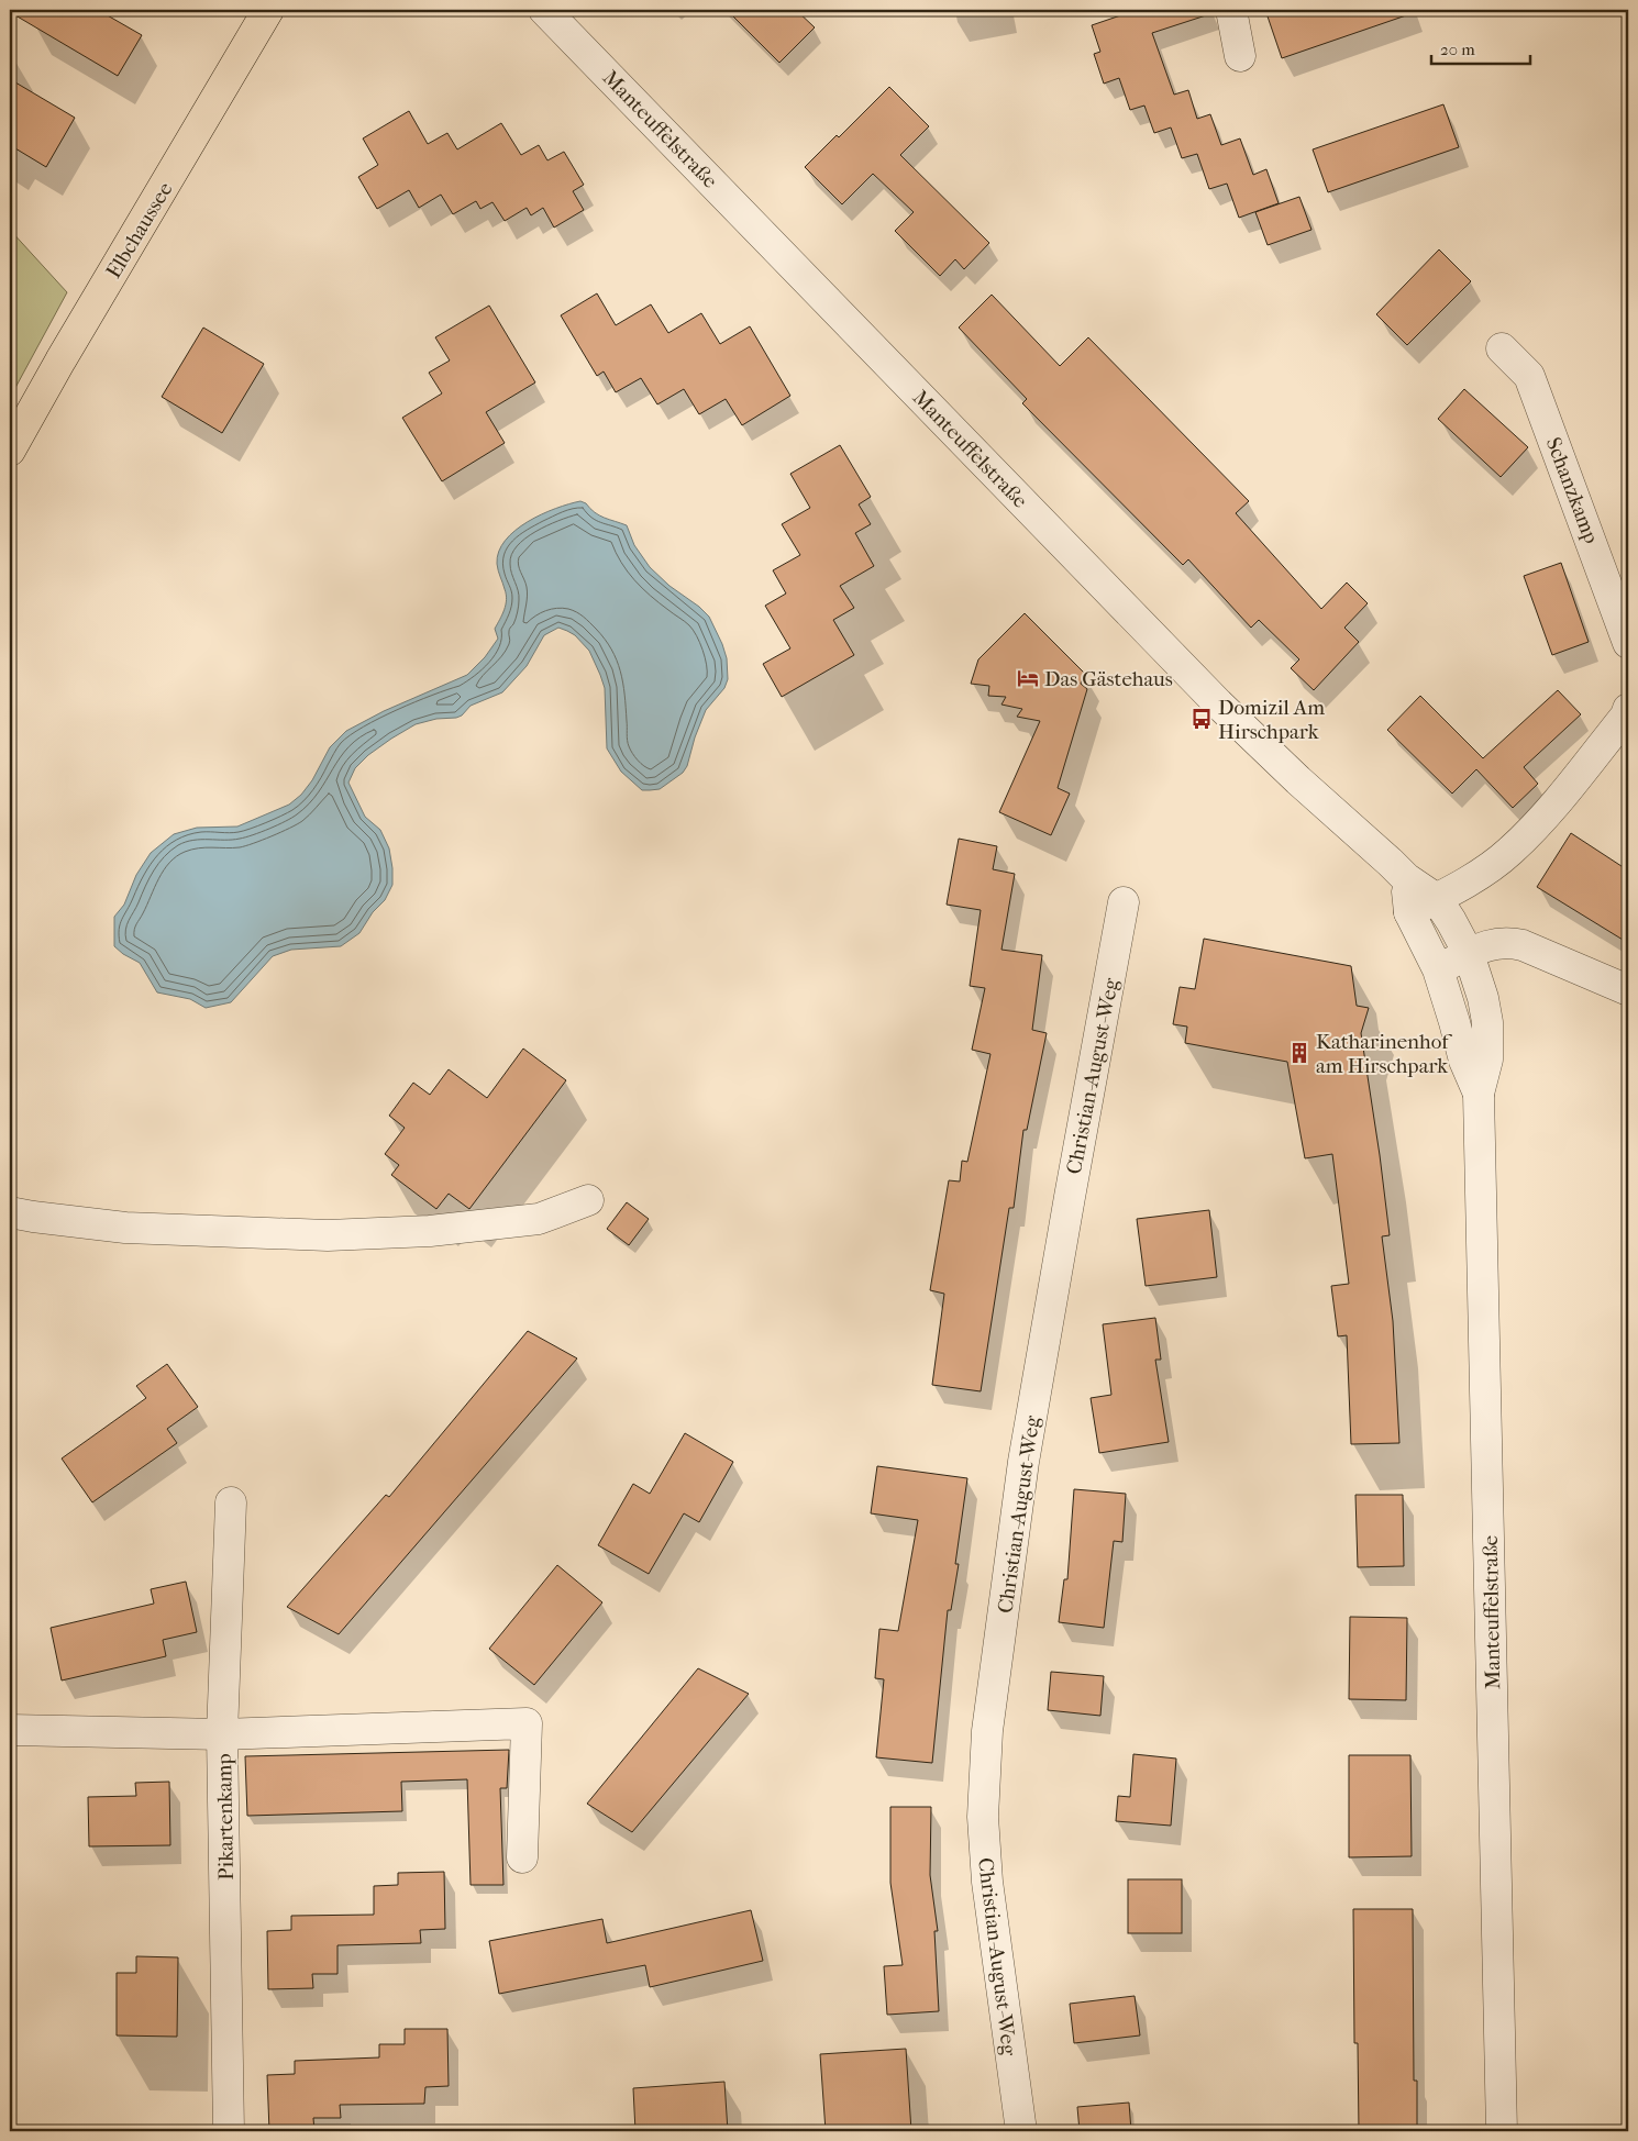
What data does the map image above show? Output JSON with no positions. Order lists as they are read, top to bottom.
{
  "streets": {
    "main road": ["Elbchaussee"],
    "street": [
      "Manteuffelstraße",
      "Schanzkamp",
      "Christian-August-Weg",
      "Pikartenkamp"
    ]
  },
  "places": {
    "hotel": ["Das Gästehaus"],
    "bus stop": ["Domizil Am Hirschpark"],
    "building": ["Katharinenhof am Hirschpark"]
  },
  "scale_bar": "20 m"
}
